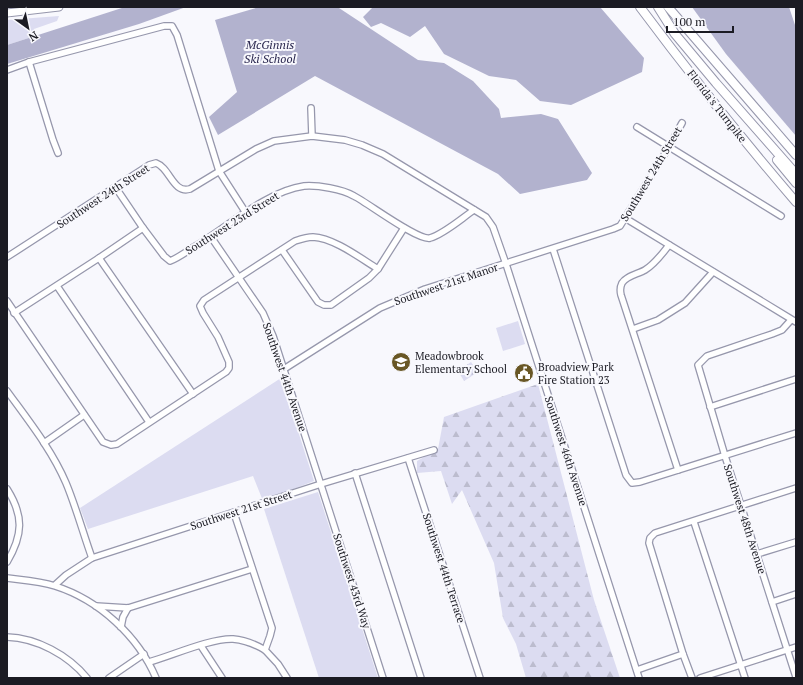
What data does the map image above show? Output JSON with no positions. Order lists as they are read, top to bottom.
{
  "streets": {
    "highway": ["Florida's Turnpike"],
    "street": [
      "Southwest 24th Street",
      "Southwest 23rd Street",
      "Southwest 21st Manor",
      "Southwest 44th Avenue",
      "Southwest 46th Avenue",
      "Southwest 21st Street",
      "Southwest 48th Avenue",
      "Southwest 44th Terrace",
      "Southwest 43rd Way"
    ]
  },
  "crossings": [
    ["Southwest 24th Street", "Southwest 23rd Street"],
    ["Southwest 24th Street", "Southwest 21st Manor"],
    ["Southwest 24th Street", "Southwest 46th Avenue"],
    ["Southwest 23rd Street", "Southwest 44th Avenue"],
    ["Southwest 23rd Street", "Southwest 46th Avenue"],
    ["Southwest 21st Manor", "Southwest 44th Avenue"],
    ["Southwest 21st Manor", "Southwest 46th Avenue"],
    ["Southwest 44th Avenue", "Southwest 21st Street"],
    ["Southwest 44th Avenue", "Southwest 43rd Way"],
    ["Southwest 21st Street", "Southwest 44th Terrace"],
    ["Southwest 21st Street", "Southwest 43rd Way"]
  ],
  "water": ["McGinnis Ski School"],
  "places": {
    "school or university": ["Meadowbrook Elementary School"],
    "public building": ["Broadview Park Fire Station 23"]
  },
  "scale_bar": "100 m",
  "north": "bottom right"
}
